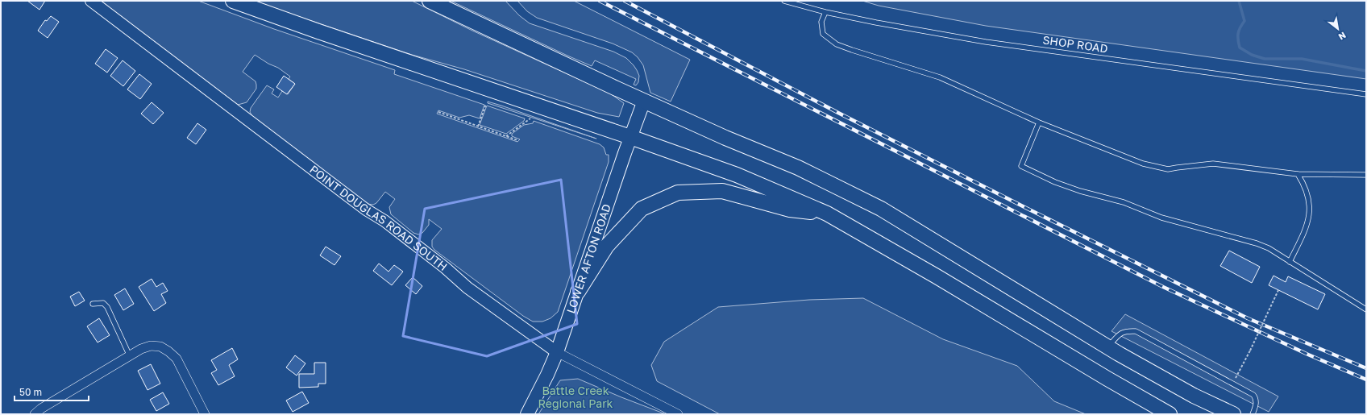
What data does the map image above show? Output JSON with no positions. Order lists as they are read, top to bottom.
{
  "streets": {
    "main road": ["LOWER AFTON ROAD"],
    "street": ["POINT DOUGLAS ROAD SOUTH"],
    "lane": ["SHOP ROAD"]
  },
  "crossings": [
    ["POINT DOUGLAS ROAD SOUTH", "LOWER AFTON ROAD"]
  ],
  "parks": ["Battle Creek Regional Park"],
  "scale_bar": "50 m",
  "north": "bottom right"
}
